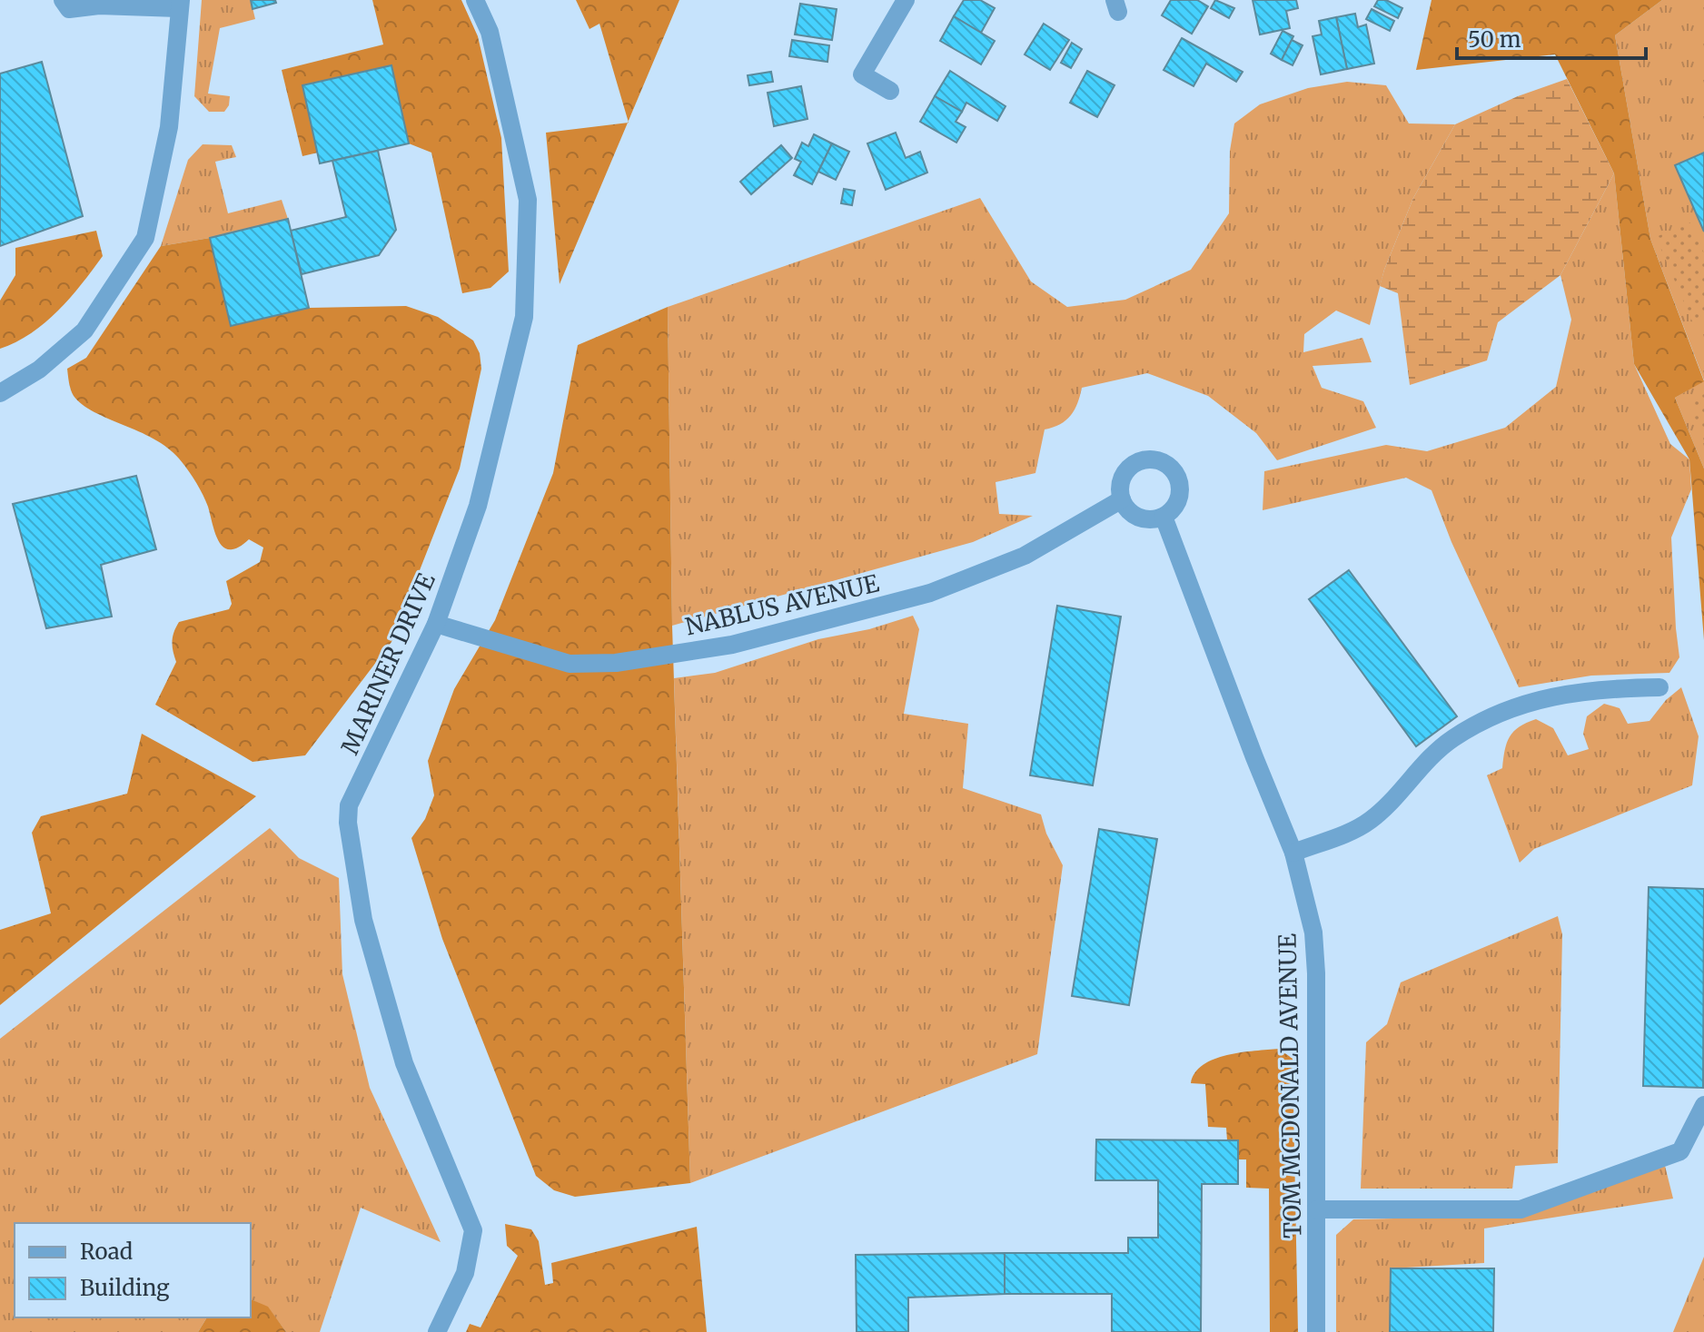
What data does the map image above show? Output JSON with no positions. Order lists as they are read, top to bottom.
{
  "streets": {
    "street": ["NABLUS AVENUE", "MARINER DRIVE", "TOM MCDONALD AVENUE"]
  },
  "crossings": [
    ["NABLUS AVENUE", "MARINER DRIVE"],
    ["NABLUS AVENUE", "TOM MCDONALD AVENUE"]
  ],
  "legend": ["Road", "Building"],
  "scale_bar": "50 m"
}
